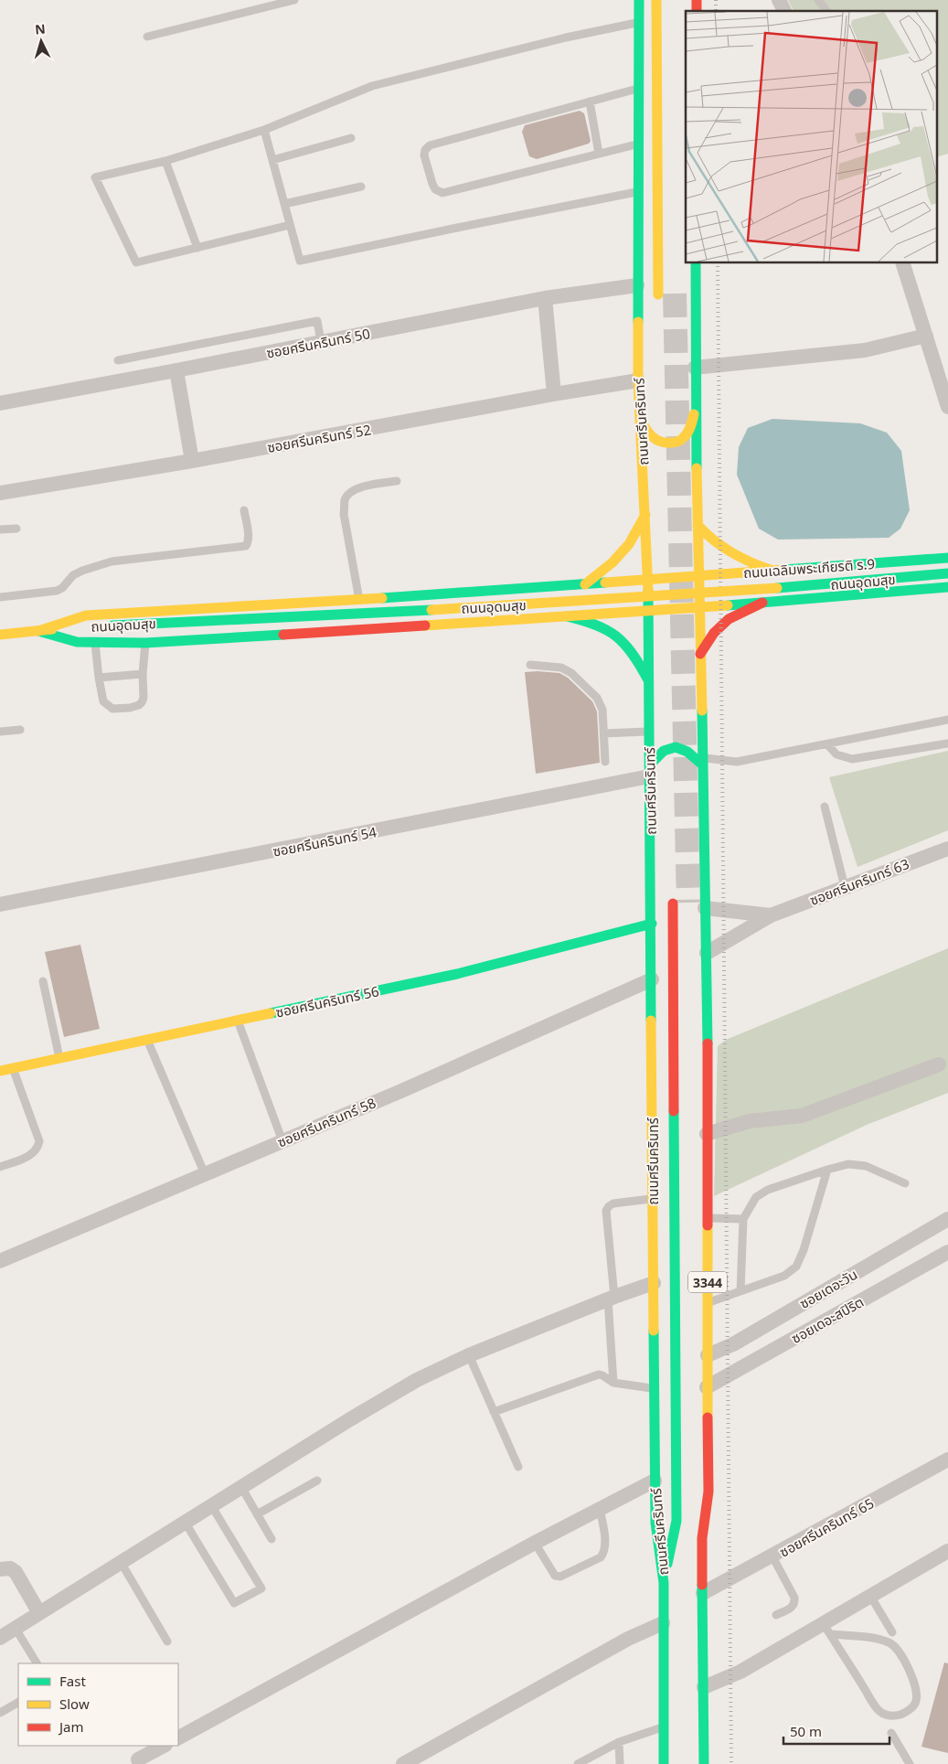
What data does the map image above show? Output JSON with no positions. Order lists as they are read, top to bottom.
{
  "streets": {
    "main road": [
      "ถนนศรีนครินทร์",
      "ถนนเฉลิมพระเกียรติ ร.9",
      "ถนนอุดมสุข",
      "ซอยศรีนครินทร์ 56",
      "3344"
    ],
    "street": [
      "ซอยศรีนครินทร์ 50",
      "ซอยศรีนครินทร์ 52",
      "ซอยศรีนครินทร์ 54",
      "ซอยศรีนครินทร์ 63",
      "ซอยศรีนครินทร์ 58",
      "ซอยเดอะวัน",
      "ซอยเดอะสปิริต",
      "ซอยศรีนครินทร์ 65"
    ]
  },
  "crossings": [
    ["ซอยศรีนครินทร์ 50", "ถนนศรีนครินทร์"],
    ["ถนนศรีนครินทร์", "ซอยศรีนครินทร์ 52"],
    ["ถนนศรีนครินทร์", "ถนนอุดมสุข"],
    ["ถนนศรีนครินทร์", "ซอยศรีนครินทร์ 54"],
    ["ถนนศรีนครินทร์", "ซอยศรีนครินทร์ 56"],
    ["ถนนศรีนครินทร์", "ซอยศรีนครินทร์ 58"],
    ["ถนนเฉลิมพระเกียรติ ร.9", "ถนนอุดมสุข"],
    ["ซอยศรีนครินทร์ 63", "3344"],
    ["3344", "ซอยเดอะวัน"],
    ["3344", "ซอยเดอะสปิริต"],
    ["3344", "ซอยศรีนครินทร์ 65"]
  ],
  "legend": ["Fast", "Slow", "Jam"],
  "scale_bar": "50 m",
  "north": "top"
}
